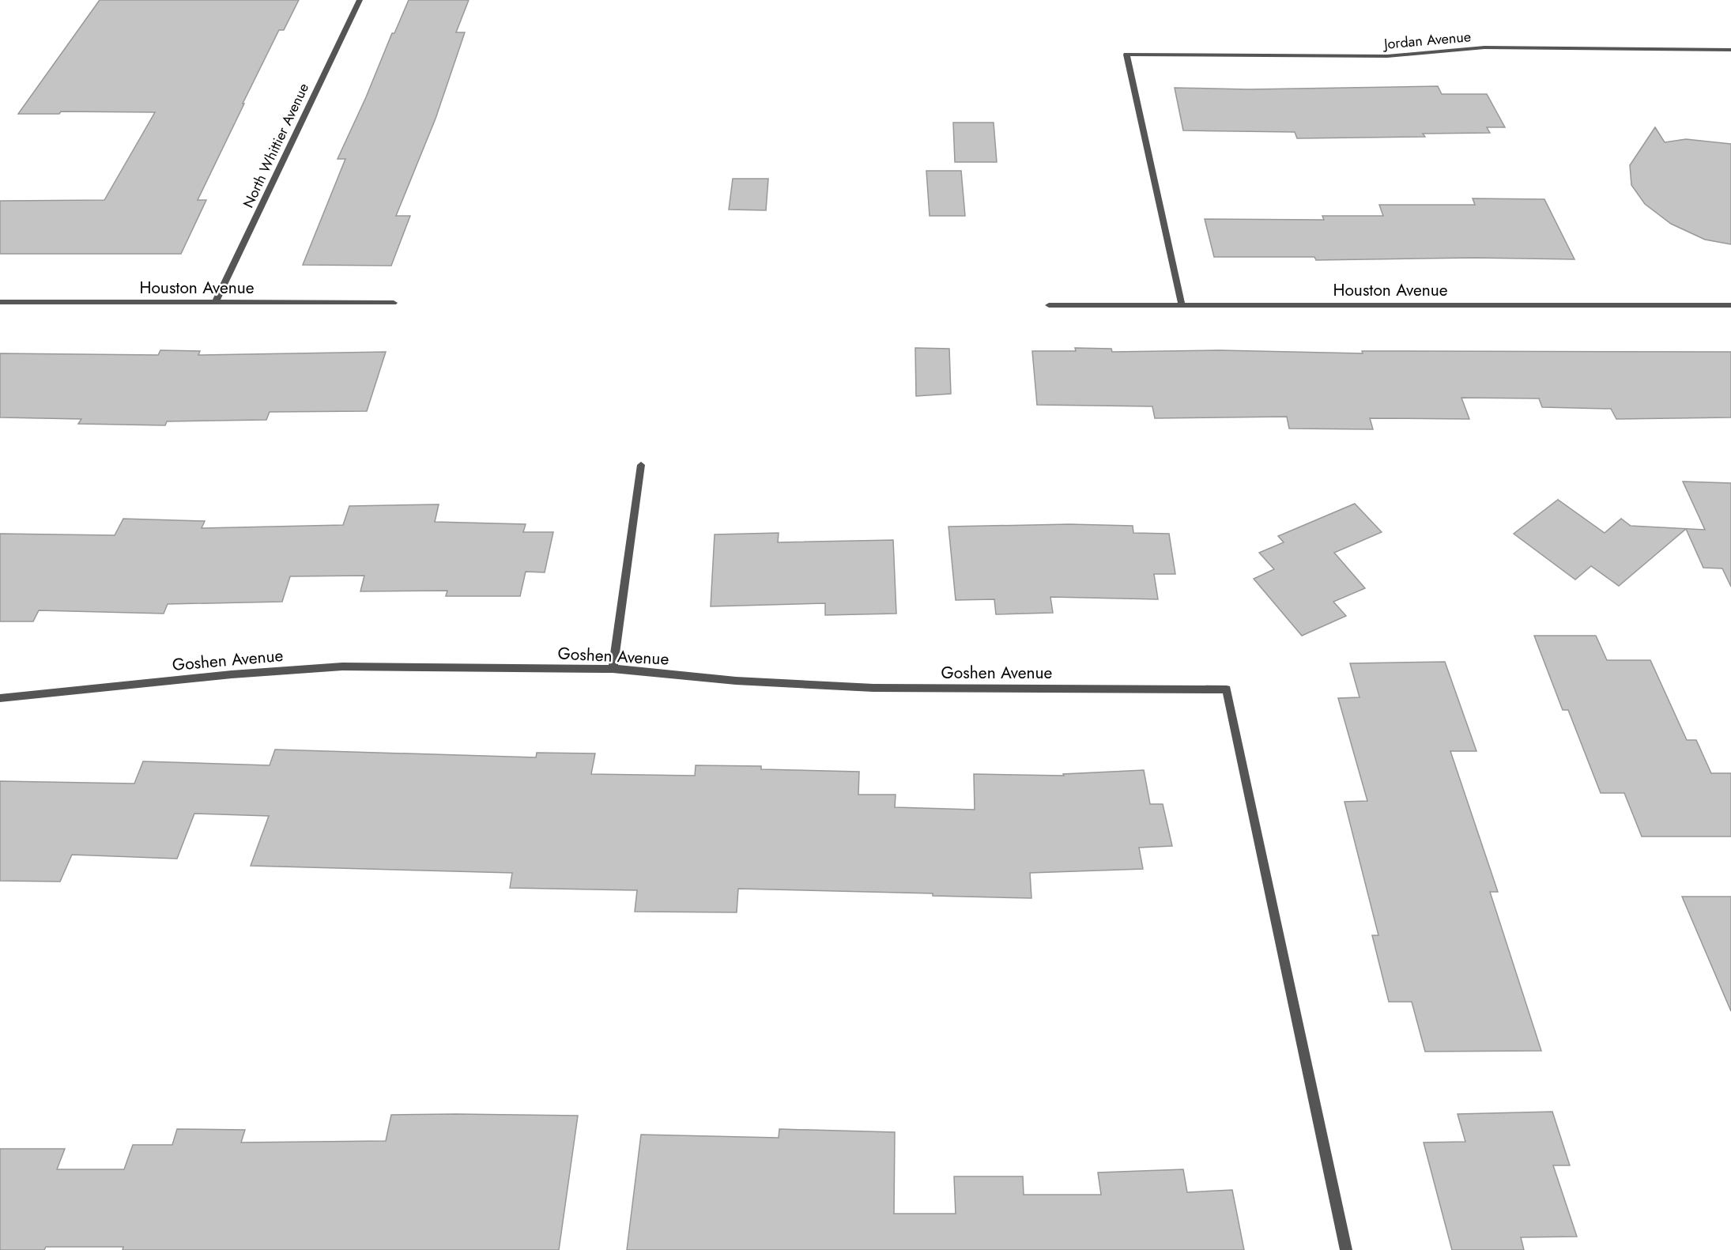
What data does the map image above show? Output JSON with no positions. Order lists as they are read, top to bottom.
{
  "streets": {
    "street": [
      "Jordan Avenue",
      "North Whittier Avenue",
      "Houston Avenue",
      "Goshen Avenue"
    ]
  },
  "crossings": [
    ["Jordan Avenue", "Houston Avenue"],
    ["North Whittier Avenue", "Houston Avenue"]
  ]
}
